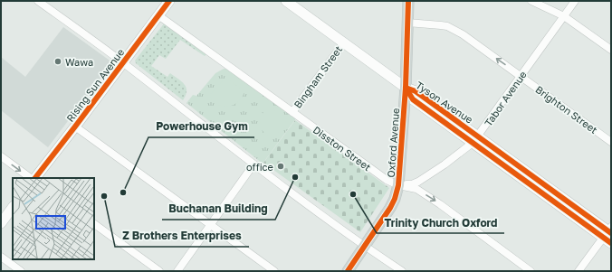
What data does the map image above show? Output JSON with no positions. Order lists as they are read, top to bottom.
{
  "streets": {
    "main road": ["Oxford Avenue"],
    "street": [
      "Bingham Street",
      "Rising Sun Avenue",
      "Tabor Avenue",
      "Tyson Avenue",
      "Brighton Street",
      "Disston Street"
    ]
  },
  "crossings": [
    ["Bingham Street", "Tyson Avenue"],
    ["Bingham Street", "Disston Street"],
    ["Rising Sun Avenue", "Disston Street"],
    ["Tabor Avenue", "Tyson Avenue"],
    ["Tabor Avenue", "Brighton Street"],
    ["Tabor Avenue", "Oxford Avenue"],
    ["Tabor Avenue", "Disston Street"],
    ["Tyson Avenue", "Oxford Avenue"],
    ["Brighton Street", "Oxford Avenue"],
    ["Oxford Avenue", "Disston Street"]
  ],
  "one_way": ["Brighton Street"],
  "places": [
    "Wawa",
    "office",
    "Buchanan Building",
    "Powerhouse Gym",
    "Trinity Church Oxford",
    "Z Brothers Enterprises"
  ]
}
